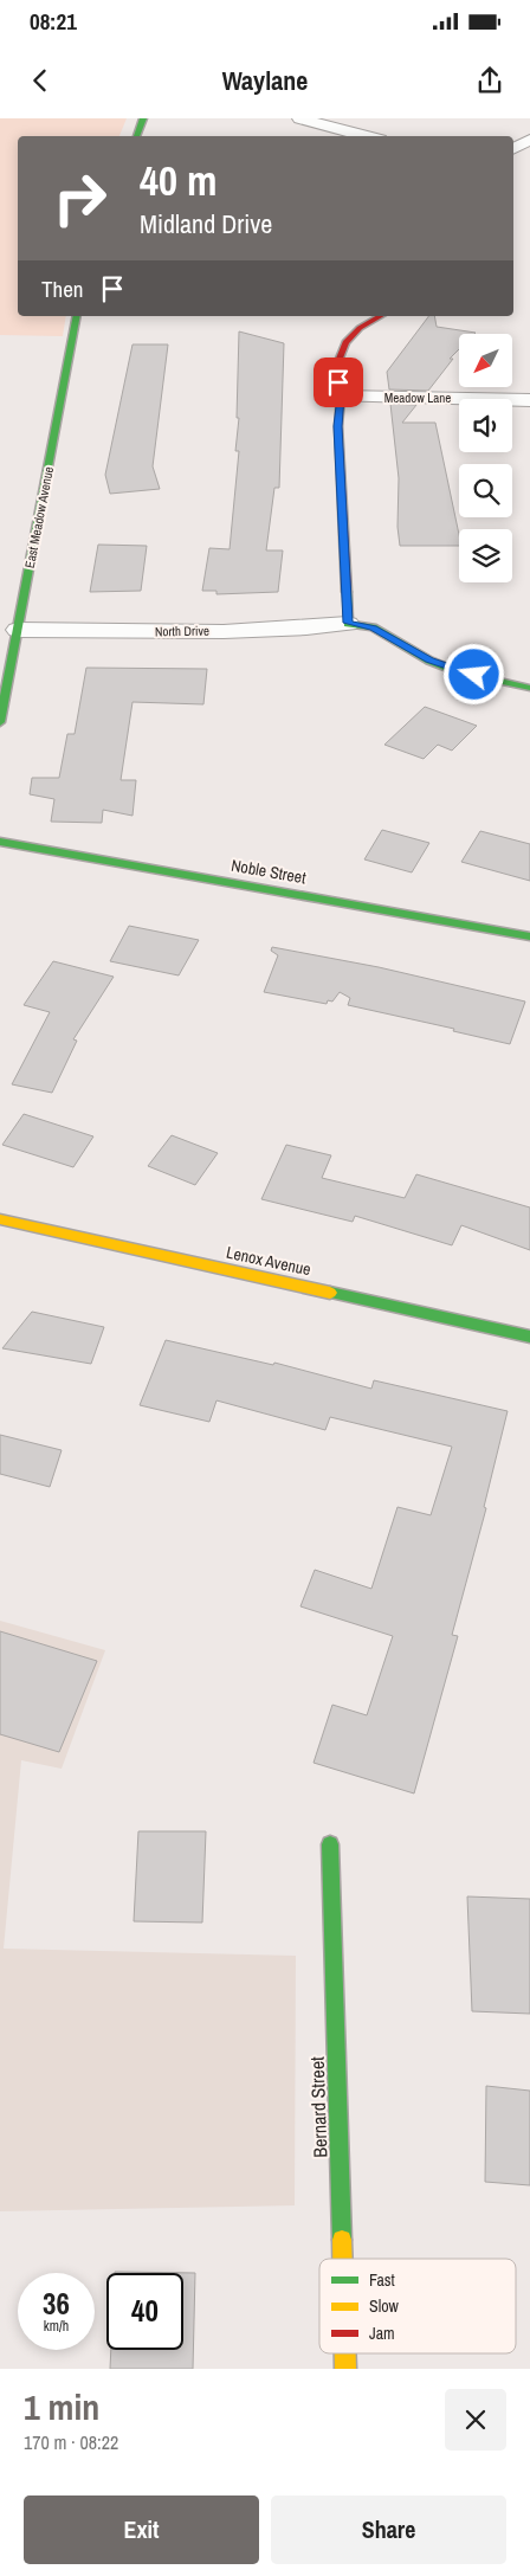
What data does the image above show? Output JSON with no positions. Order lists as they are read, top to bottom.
{
  "streets": {
    "street": [
      "Meadow Lane",
      "East Meadow Avenue",
      "North Drive",
      "Noble Street",
      "Lenox Avenue",
      "Bernard Street"
    ]
  },
  "crossings": [
    ["East Meadow Avenue", "North Drive"]
  ],
  "legend": ["Fast", "Slow", "Jam"],
  "north": "bottom left",
  "page": {
    "status": "08:21",
    "header": "Waylane",
    "turn": ["40 m", "Midland Drive"],
    "then": "Then",
    "speed": "36 km/h",
    "limit": "40",
    "heading": ["1 min", "170 m · 08:22"],
    "buttons": ["Exit", "Share"]
  }
}
